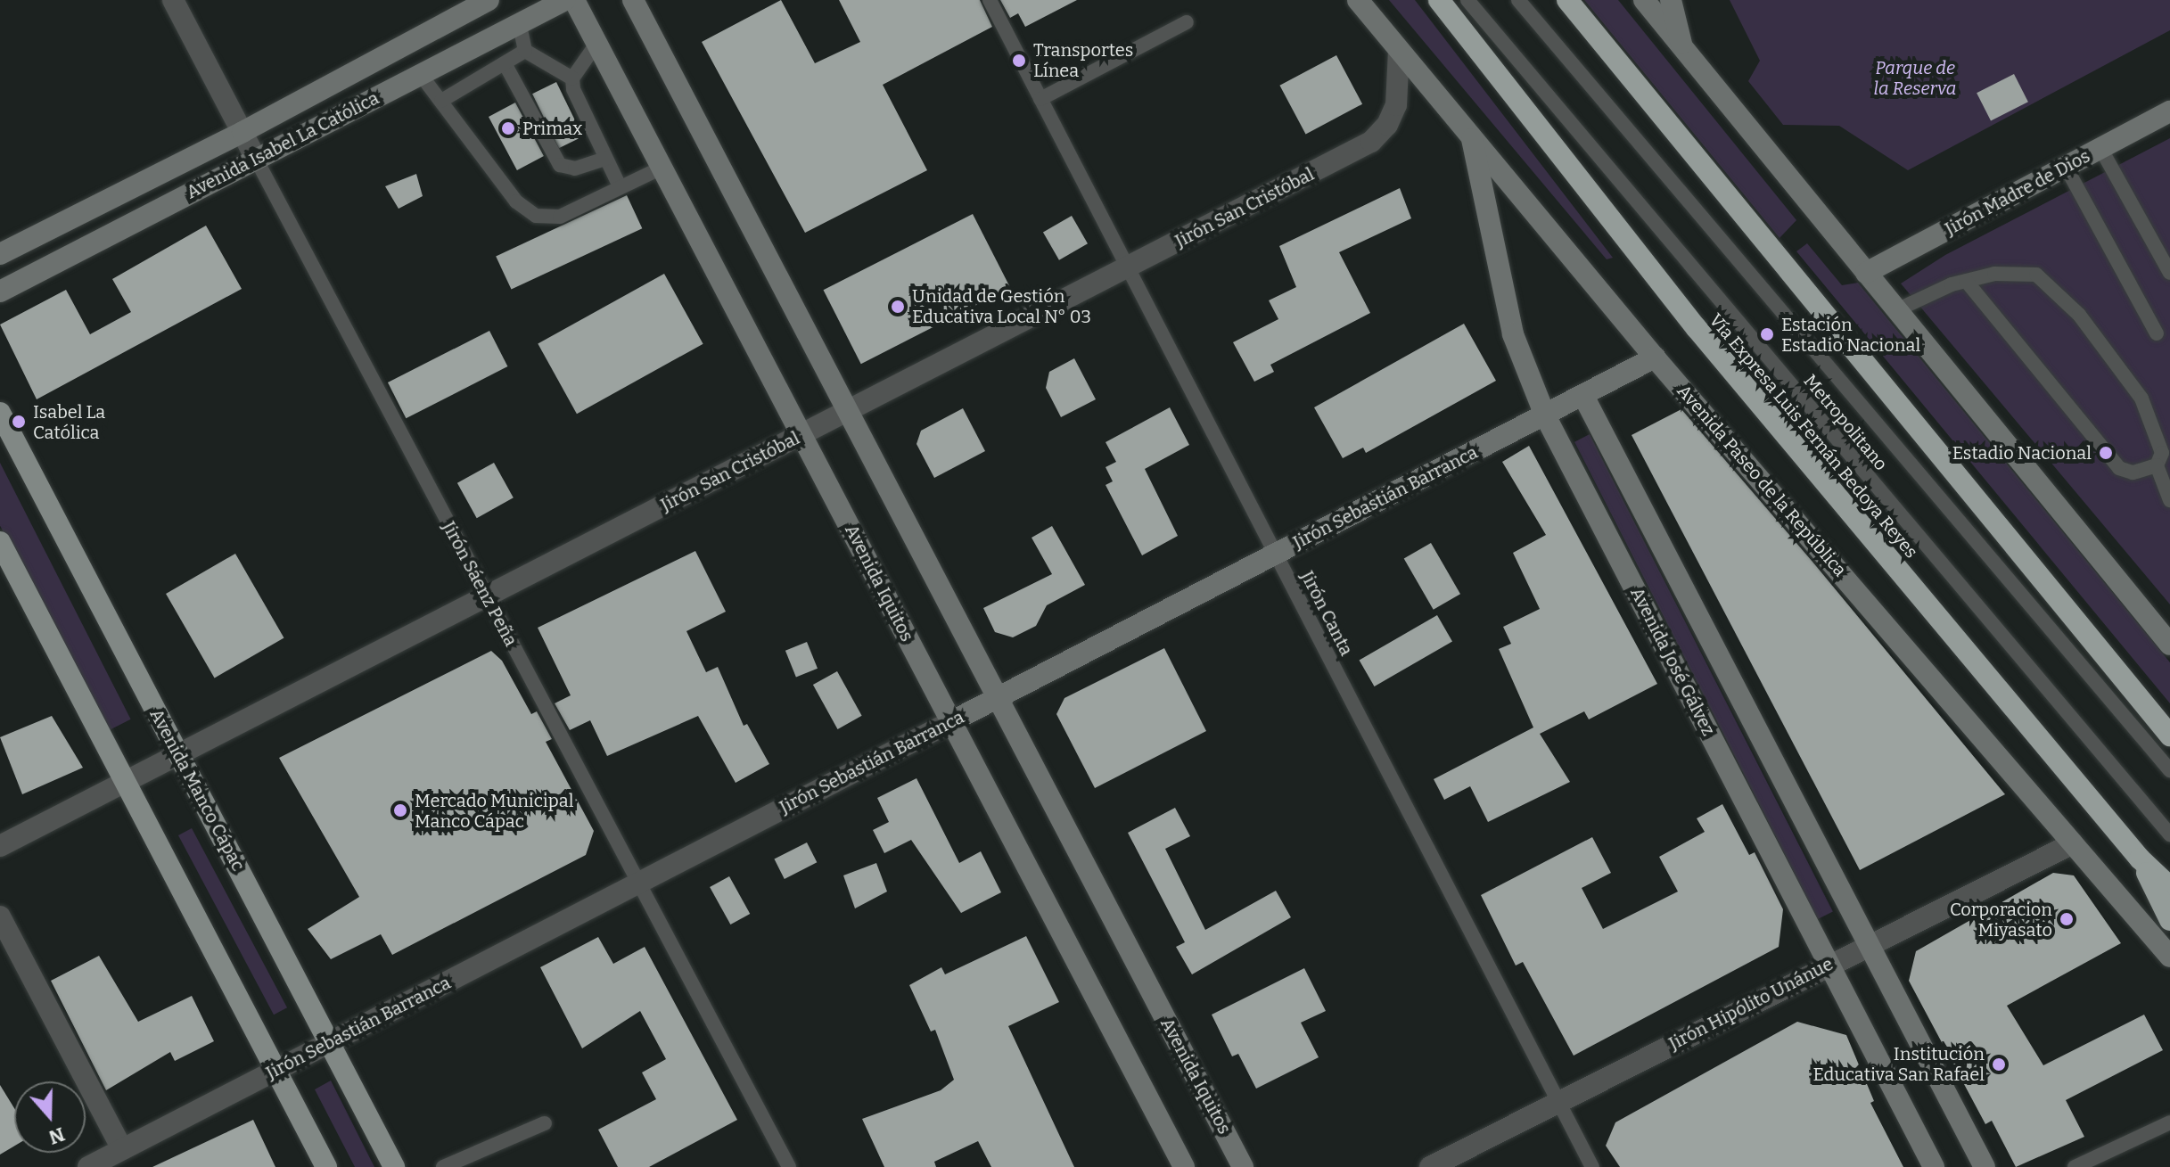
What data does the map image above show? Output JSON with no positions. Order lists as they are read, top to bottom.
{
  "streets": {
    "highway": ["Vía Expresa Luis Fernán Bedoya Reyes"],
    "main road": [
      "Avenida Isabel La Católica",
      "Jirón Madre de Dios",
      "Avenida Paseo de la República",
      "Jirón Sebastián Barranca",
      "Avenida Iquitos",
      "Avenida José Gálvez",
      "Avenida Manco Cápac"
    ],
    "street": ["Jirón San Cristóbal", "Jirón Sáenz Peña", "Jirón Hipólito Unánue"],
    "lane": ["Metropolitano", "Jirón Canta"]
  },
  "crossings": [
    ["Avenida Isabel La Católica", "Jirón Sáenz Peña"],
    ["Jirón San Cristóbal", "Avenida Paseo de la República"],
    ["Jirón San Cristóbal", "Avenida Iquitos"],
    ["Jirón San Cristóbal", "Jirón Sáenz Peña"],
    ["Jirón San Cristóbal", "Jirón Canta"],
    ["Jirón San Cristóbal", "Avenida Manco Cápac"],
    ["Avenida Paseo de la República", "Jirón Sebastián Barranca"],
    ["Avenida Paseo de la República", "Avenida José Gálvez"],
    ["Avenida Paseo de la República", "Jirón Hipólito Unánue"],
    ["Jirón Sebastián Barranca", "Avenida Iquitos"],
    ["Jirón Sebastián Barranca", "Jirón Sáenz Peña"],
    ["Jirón Sebastián Barranca", "Jirón Canta"],
    ["Jirón Sebastián Barranca", "Avenida José Gálvez"],
    ["Jirón Sebastián Barranca", "Avenida Manco Cápac"],
    ["Jirón Canta", "Jirón Hipólito Unánue"],
    ["Avenida José Gálvez", "Jirón Hipólito Unánue"]
  ],
  "parks": ["Parque de la Reserva"],
  "places": [
    "Transportes Línea",
    "Primax",
    "Unidad de Gestión Educativa Local N° 03",
    "Estación Estadio Nacional",
    "Isabel La Católica",
    "Estadio Nacional",
    "Mercado Municipal Manco Cápac",
    "Corporacion Miyasato",
    "Institución Educativa San Rafael"
  ],
  "north": "bottom"
}
